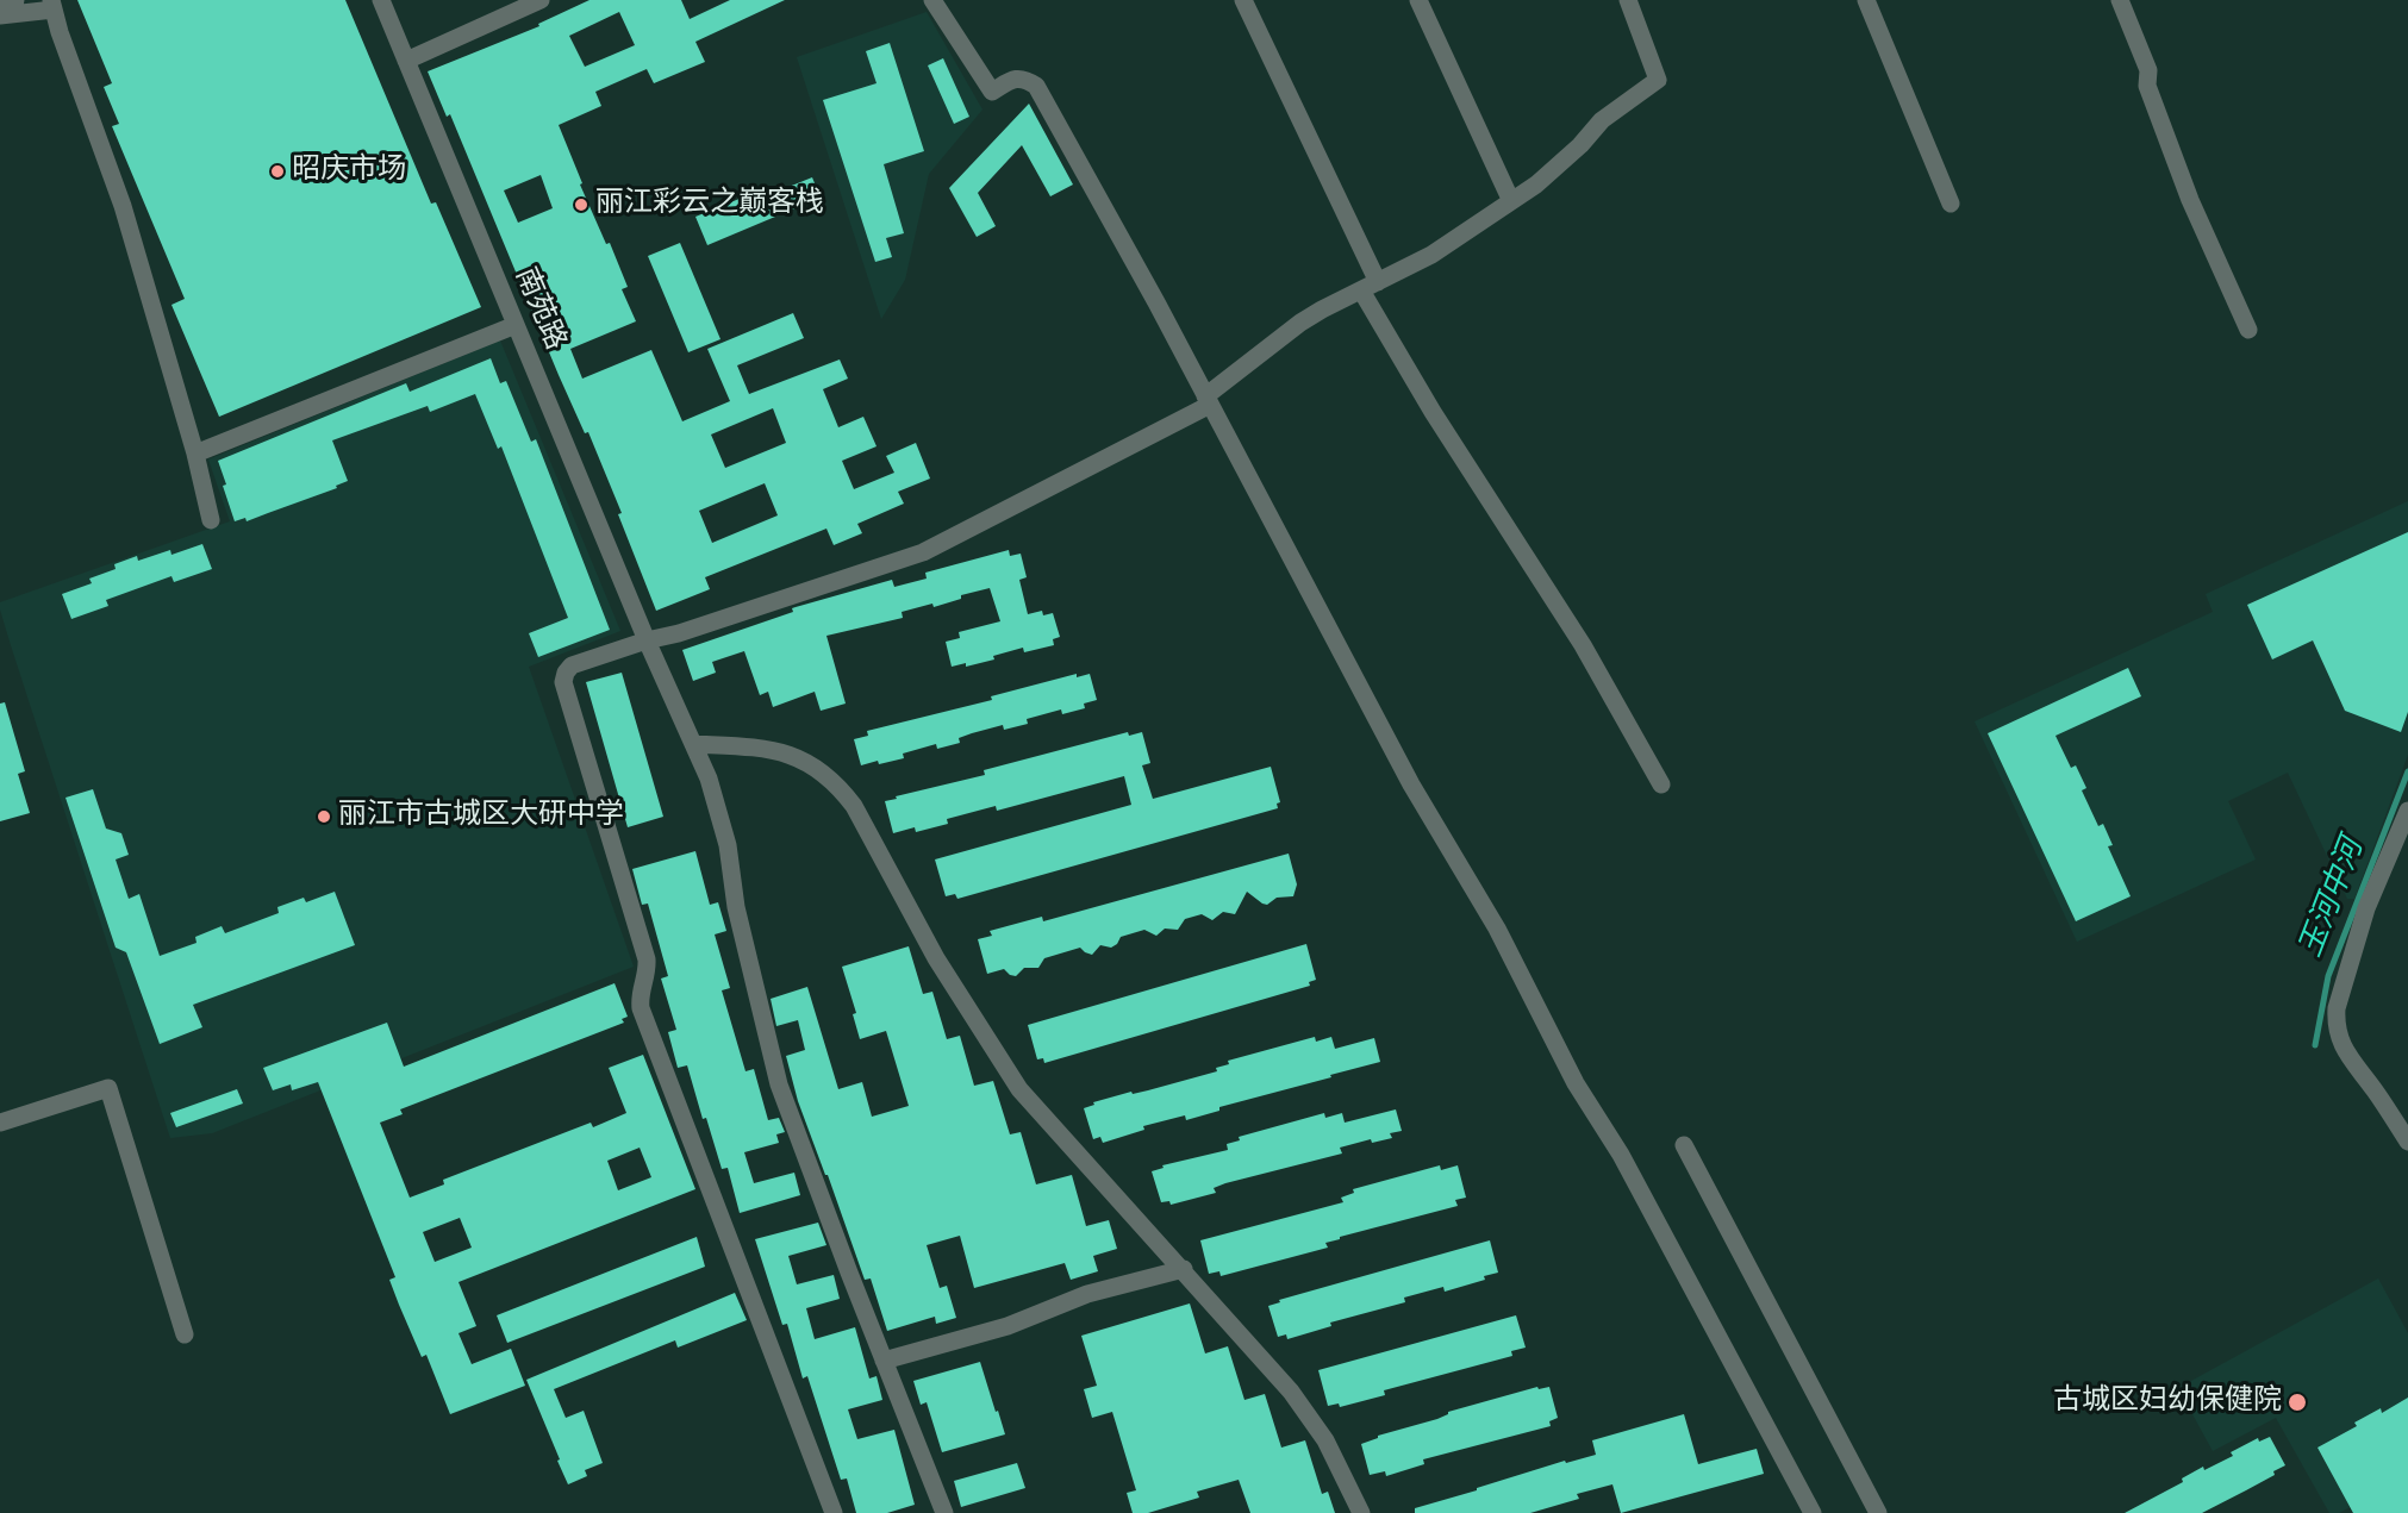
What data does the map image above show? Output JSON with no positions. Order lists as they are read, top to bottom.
{
  "streets": {
    "street": ["南苑路"]
  },
  "water": ["玉河中河"],
  "places": [
    "昭庆市场",
    "丽江彩云之巅客栈",
    "丽江市古城区大研中学",
    "古城区妇幼保健院"
  ]
}
